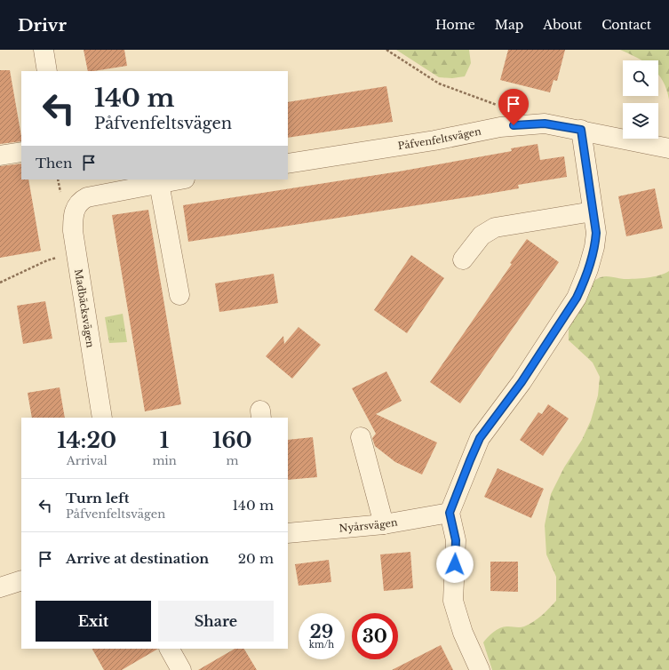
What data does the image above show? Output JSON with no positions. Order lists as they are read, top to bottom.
{
  "streets": {
    "street": ["Påfvenfeltsvägen", "Madbäcksvägen", "Nyårsvägen"]
  },
  "page": {
    "header": "Drivr",
    "nav": [
      "Home",
      "Map",
      "About",
      "Contact"
    ],
    "turn": ["140 m", "Påfvenfeltsvägen"],
    "then": "Then",
    "eta": [
      "14:20",
      "Arrival",
      "1",
      "min",
      "160",
      "m"
    ],
    "list": [
      {
        "name": "Turn left",
        "note": "Påfvenfeltsvägen",
        "value": "140 m"
      },
      {
        "name": "Arrive at destination",
        "value": "20 m"
      }
    ],
    "buttons": ["Exit", "Share"],
    "speed": "29 km/h",
    "limit": "30"
  }
}
